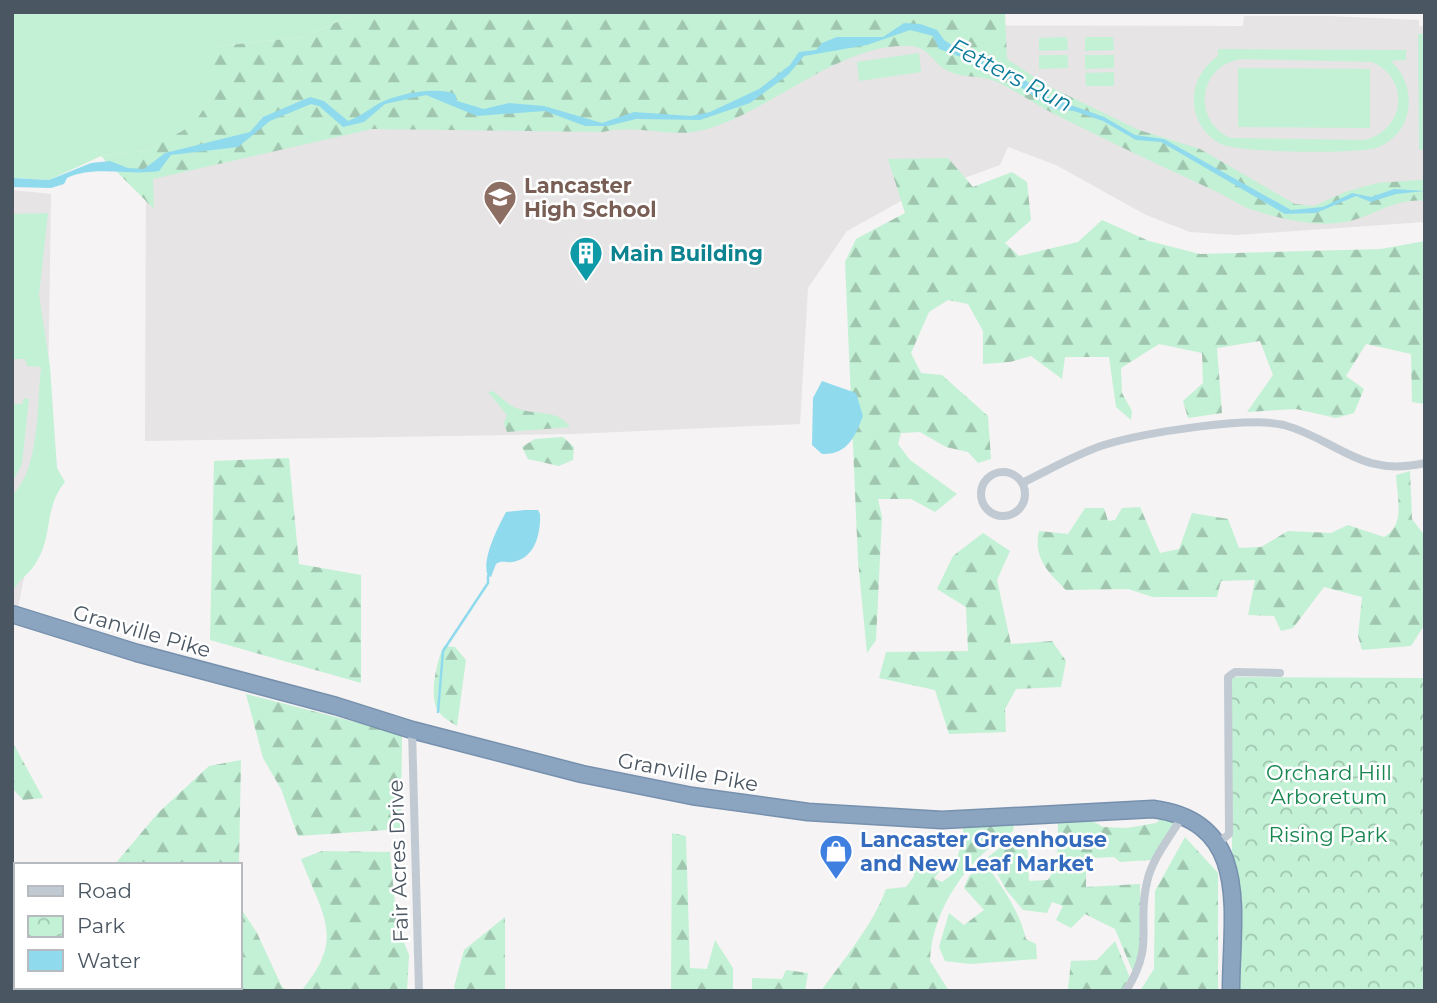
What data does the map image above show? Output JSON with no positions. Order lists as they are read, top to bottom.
{
  "streets": {
    "highway": ["Granville Pike"],
    "street": ["Fair Acres Drive"]
  },
  "crossings": [
    ["Granville Pike", "Fair Acres Drive"]
  ],
  "water": ["Fetters Run"],
  "parks": ["Orchard Hill Arboretum", "Rising Park"],
  "places": {
    "school or university": ["Lancaster High School"],
    "building": ["Main Building"],
    "shop": ["Lancaster Greenhouse and New Leaf Market"]
  },
  "legend": ["Road", "Park", "Water"]
}
